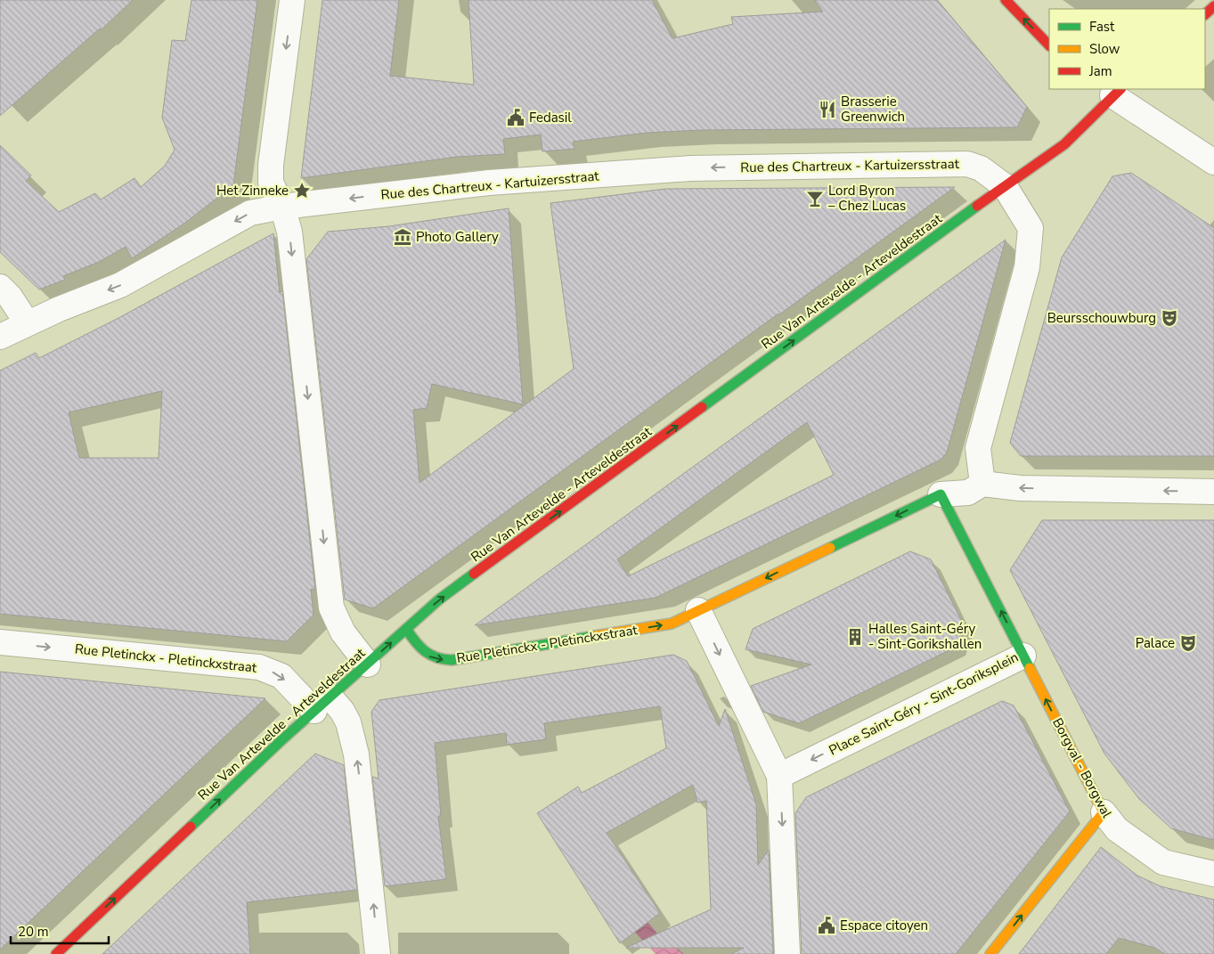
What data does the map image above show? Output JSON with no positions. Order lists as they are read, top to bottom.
{
  "streets": {
    "street": [
      "Rue des Chartreux - Kartuizersstraat",
      "Rue Van Artevelde - Arteveldestraat",
      "Rue Pletinckx - Pletinckxstraat",
      "Place Saint-Géry - Sint-Goriksplein",
      "Borgval - Borgwal"
    ]
  },
  "crossings": [
    ["Rue des Chartreux - Kartuizersstraat", "Rue Van Artevelde - Arteveldestraat"],
    ["Rue Van Artevelde - Arteveldestraat", "Rue Pletinckx - Pletinckxstraat"],
    ["Place Saint-Géry - Sint-Goriksplein", "Borgval - Borgwal"]
  ],
  "one_way": ["Rue des Chartreux - Kartuizersstraat", "Rue Van Artevelde - Arteveldestraat", "Borgval - Borgwal"],
  "places": {
    "restaurant": ["Brasserie Greenwich"],
    "public building": ["Fedasil", "Espace citoyen"],
    "place": ["Het Zinneke"],
    "bar": ["Lord Byron – Chez Lucas"],
    "museum": ["Photo Gallery"],
    "theatre": ["Beursschouwburg", "Palace"],
    "building": ["Halles Saint-Géry - Sint-Gorikshallen"]
  },
  "legend": ["Fast", "Slow", "Jam"],
  "scale_bar": "20 m"
}
